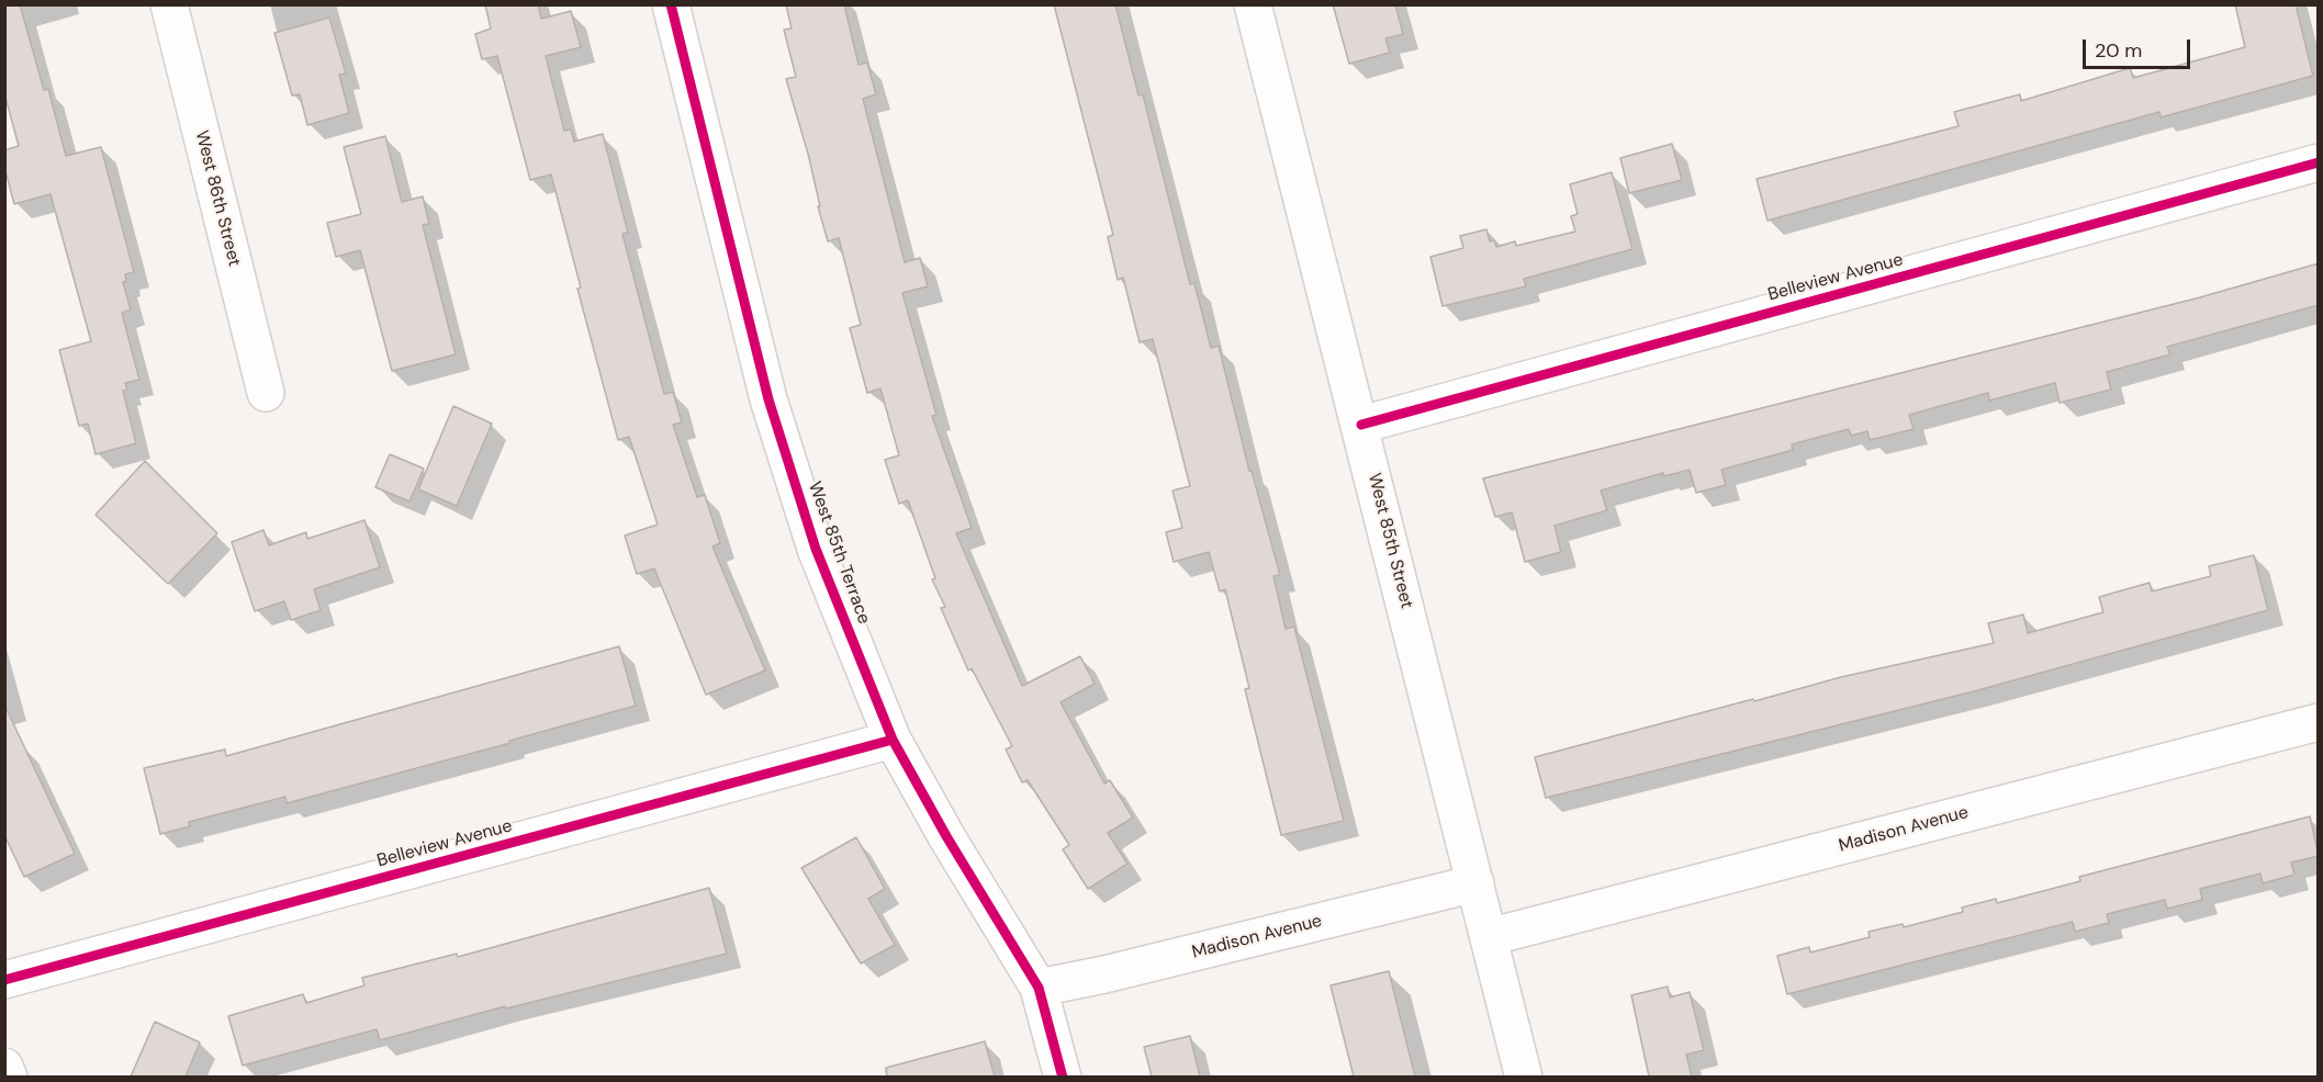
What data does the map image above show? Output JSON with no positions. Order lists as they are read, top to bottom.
{
  "streets": {
    "street": [
      "West 86th Street",
      "Belleview Avenue",
      "West 85th Street",
      "West 85th Terrace",
      "Madison Avenue"
    ]
  },
  "crossings": [
    ["Belleview Avenue", "West 85th Street"],
    ["Belleview Avenue", "West 85th Terrace"],
    ["West 85th Street", "Madison Avenue"],
    ["West 85th Terrace", "Madison Avenue"]
  ],
  "scale_bar": "20 m"
}
